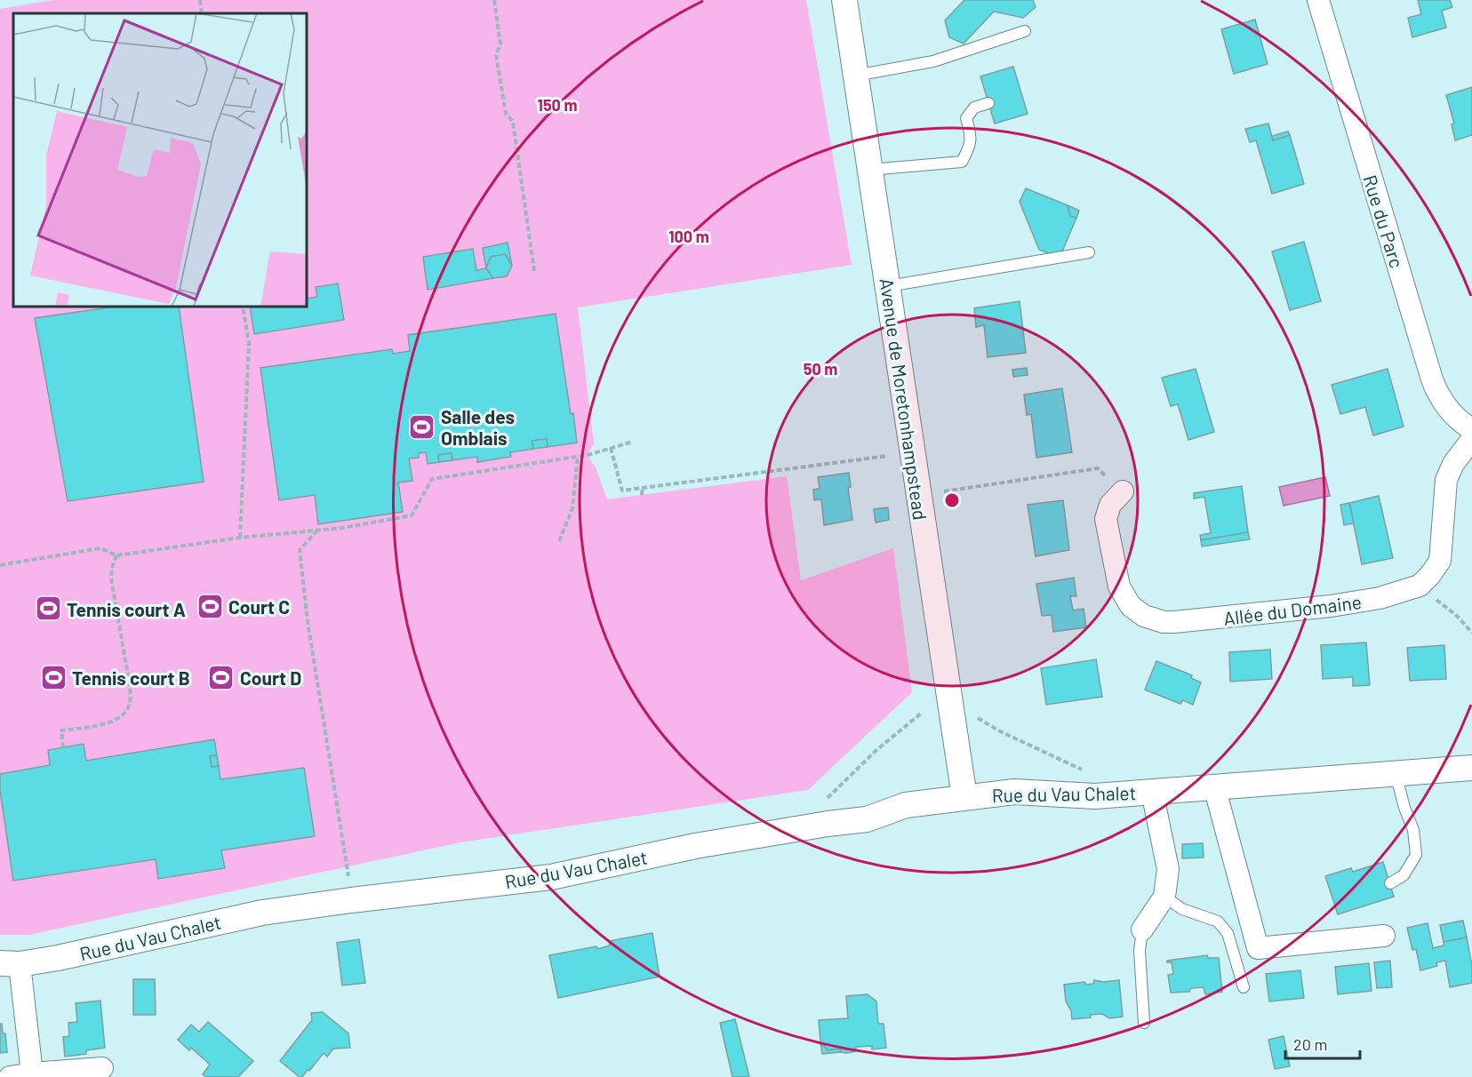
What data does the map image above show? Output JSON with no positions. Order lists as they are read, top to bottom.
{
  "streets": {
    "street": [
      "Rue du Parc",
      "Avenue de Moretonhampstead",
      "Allée du Domaine",
      "Rue du Vau Chalet"
    ]
  },
  "crossings": [
    ["Avenue de Moretonhampstead", "Rue du Vau Chalet"]
  ],
  "places": {
    "sports": [
      "Salle des Omblais",
      "Court C",
      "Tennis court A",
      "Tennis court B",
      "Court D"
    ]
  },
  "scale_bar": "20 m",
  "rings": ["150 m", "100 m", "50 m"]
}
